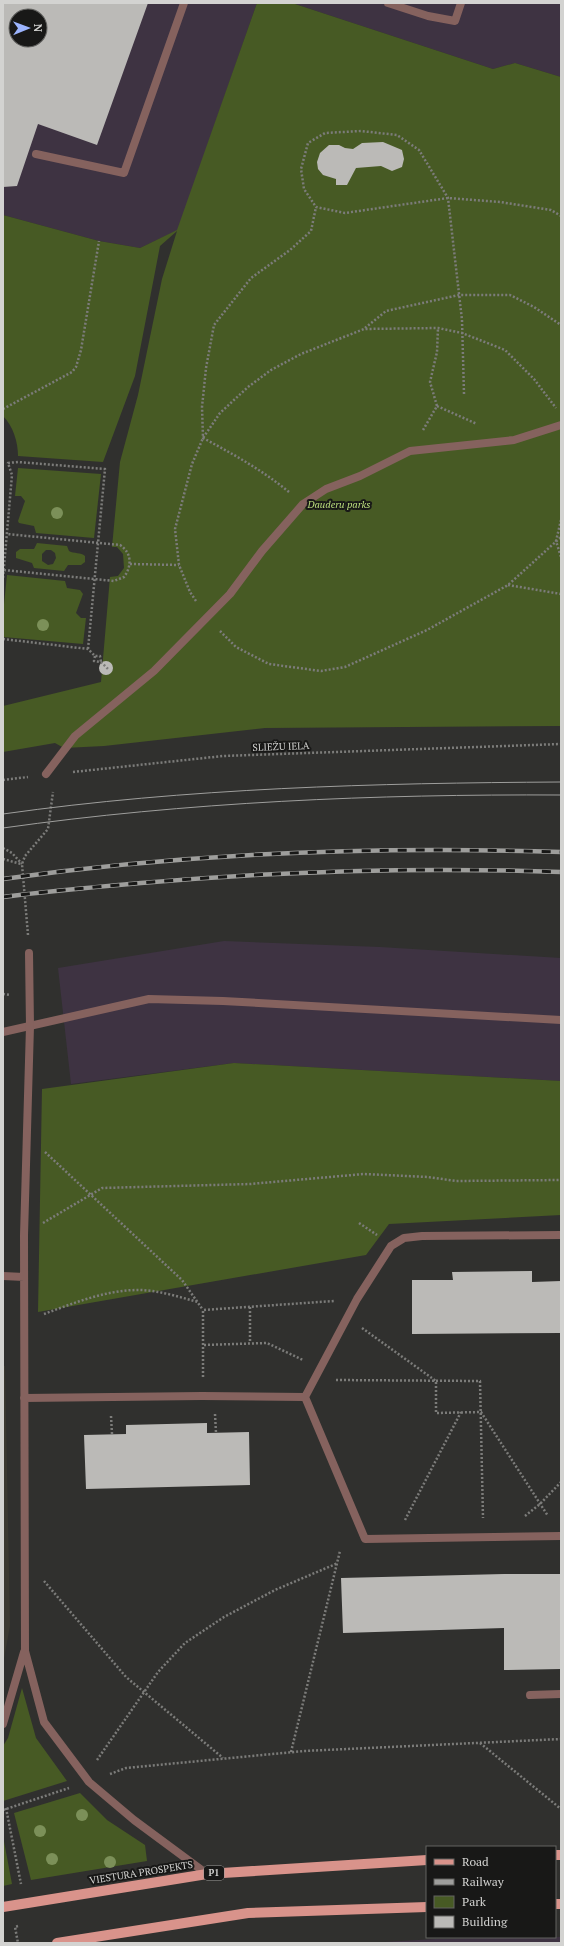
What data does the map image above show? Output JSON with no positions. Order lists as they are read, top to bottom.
{
  "streets": {
    "main road": ["VIESTURA PROSPEKTS", "P1"],
    "path": ["SLIEŽU IELA"]
  },
  "parks": ["Dauderu parks"],
  "legend": [
    "Road",
    "Railway",
    "Park",
    "Building"
  ],
  "north": "right"
}
